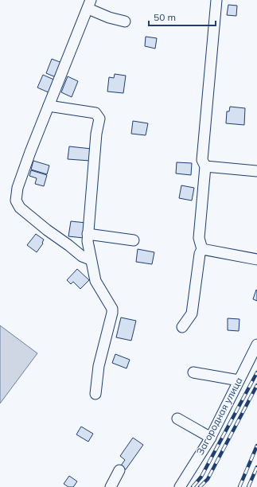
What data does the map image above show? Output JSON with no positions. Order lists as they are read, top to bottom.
{
  "streets": {
    "street": ["Загородная улица"]
  },
  "scale_bar": "50 m"
}
